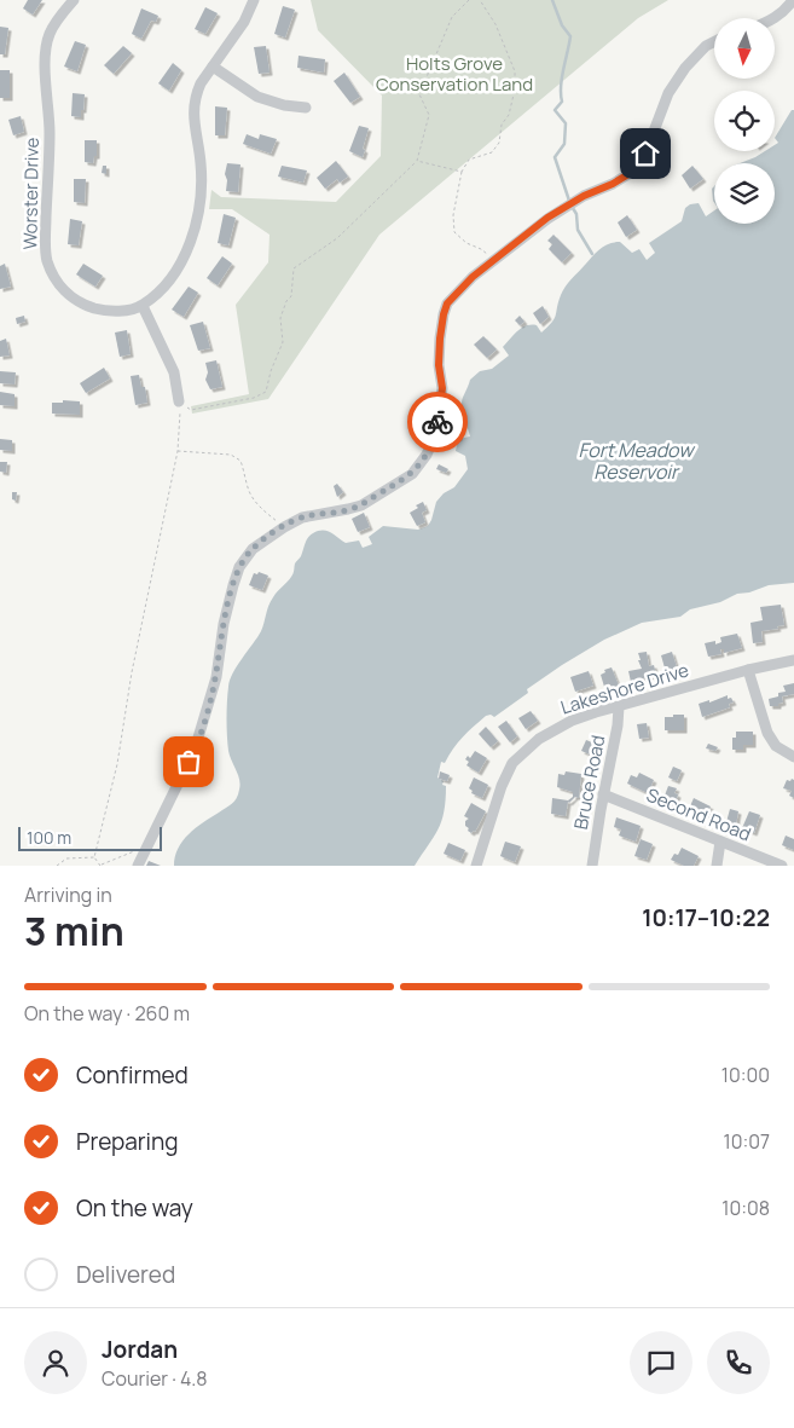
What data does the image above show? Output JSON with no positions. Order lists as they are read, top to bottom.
{
  "streets": {
    "street": [
      "Worster Drive",
      "Lakeshore Drive",
      "Bruce Road",
      "Second Road"
    ]
  },
  "crossings": [
    ["Lakeshore Drive", "Bruce Road"],
    ["Bruce Road", "Second Road"]
  ],
  "water": ["Fort Meadow Reservoir"],
  "parks": ["Holts Grove Conservation Land"],
  "scale_bar": "100 m",
  "north": "bottom",
  "page": {
    "scale": "100 m",
    "heading": ["3 min", "Arriving in", "10:17–10:22"],
    "panel": ["Jordan", "Courier · 4.8"],
    "bar": "On the way · 260 m",
    "list": [
      ["Confirmed", "10:00"],
      ["Preparing", "10:07"],
      ["On the way", "10:08"],
      "Delivered"
    ]
  }
}
